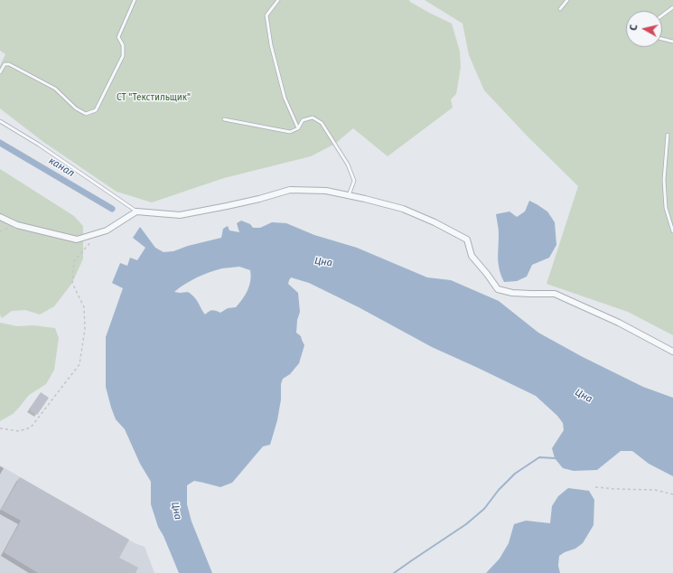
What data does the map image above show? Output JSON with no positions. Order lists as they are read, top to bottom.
{
  "water": ["канал", "Цна"],
  "parks": ["СТ \"Текстильщик\""],
  "north": "left"
}
